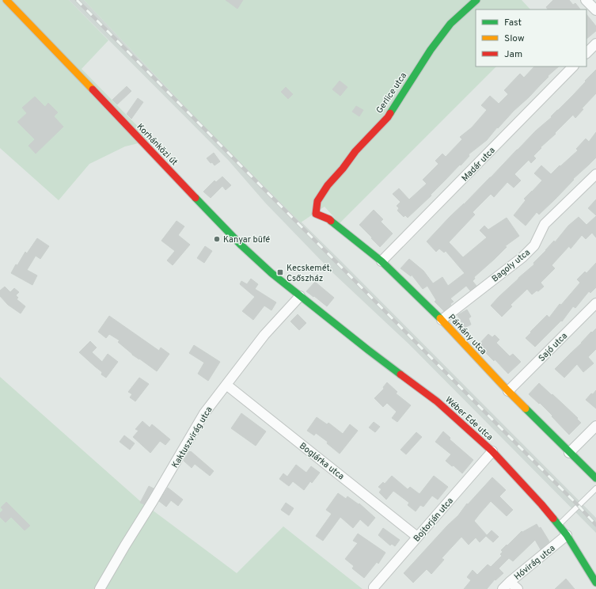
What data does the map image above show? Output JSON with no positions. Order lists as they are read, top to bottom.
{
  "streets": {
    "street": [
      "Gerlice utca",
      "Korhánközi út",
      "Madár utca",
      "Bagoly utca",
      "Párkány utca",
      "Sajó utca",
      "Wéber Ede utca",
      "Kaktuszvirág utca",
      "Boglárka utca",
      "Bojtorján utca",
      "Hóvirág utca"
    ]
  },
  "crossings": [
    ["Gerlice utca", "Párkány utca"],
    ["Korhánközi út", "Wéber Ede utca"],
    ["Korhánközi út", "Kaktuszvirág utca"],
    ["Madár utca", "Párkány utca"],
    ["Bagoly utca", "Párkány utca"],
    ["Párkány utca", "Sajó utca"],
    ["Wéber Ede utca", "Kaktuszvirág utca"],
    ["Wéber Ede utca", "Bojtorján utca"],
    ["Wéber Ede utca", "Hóvirág utca"],
    ["Kaktuszvirág utca", "Boglárka utca"],
    ["Boglárka utca", "Bojtorján utca"]
  ],
  "places": {
    "other": ["Kanyar büfé"],
    "transit": ["Kecskemét, Csőszház"]
  },
  "legend": ["Fast", "Slow", "Jam"]
}
